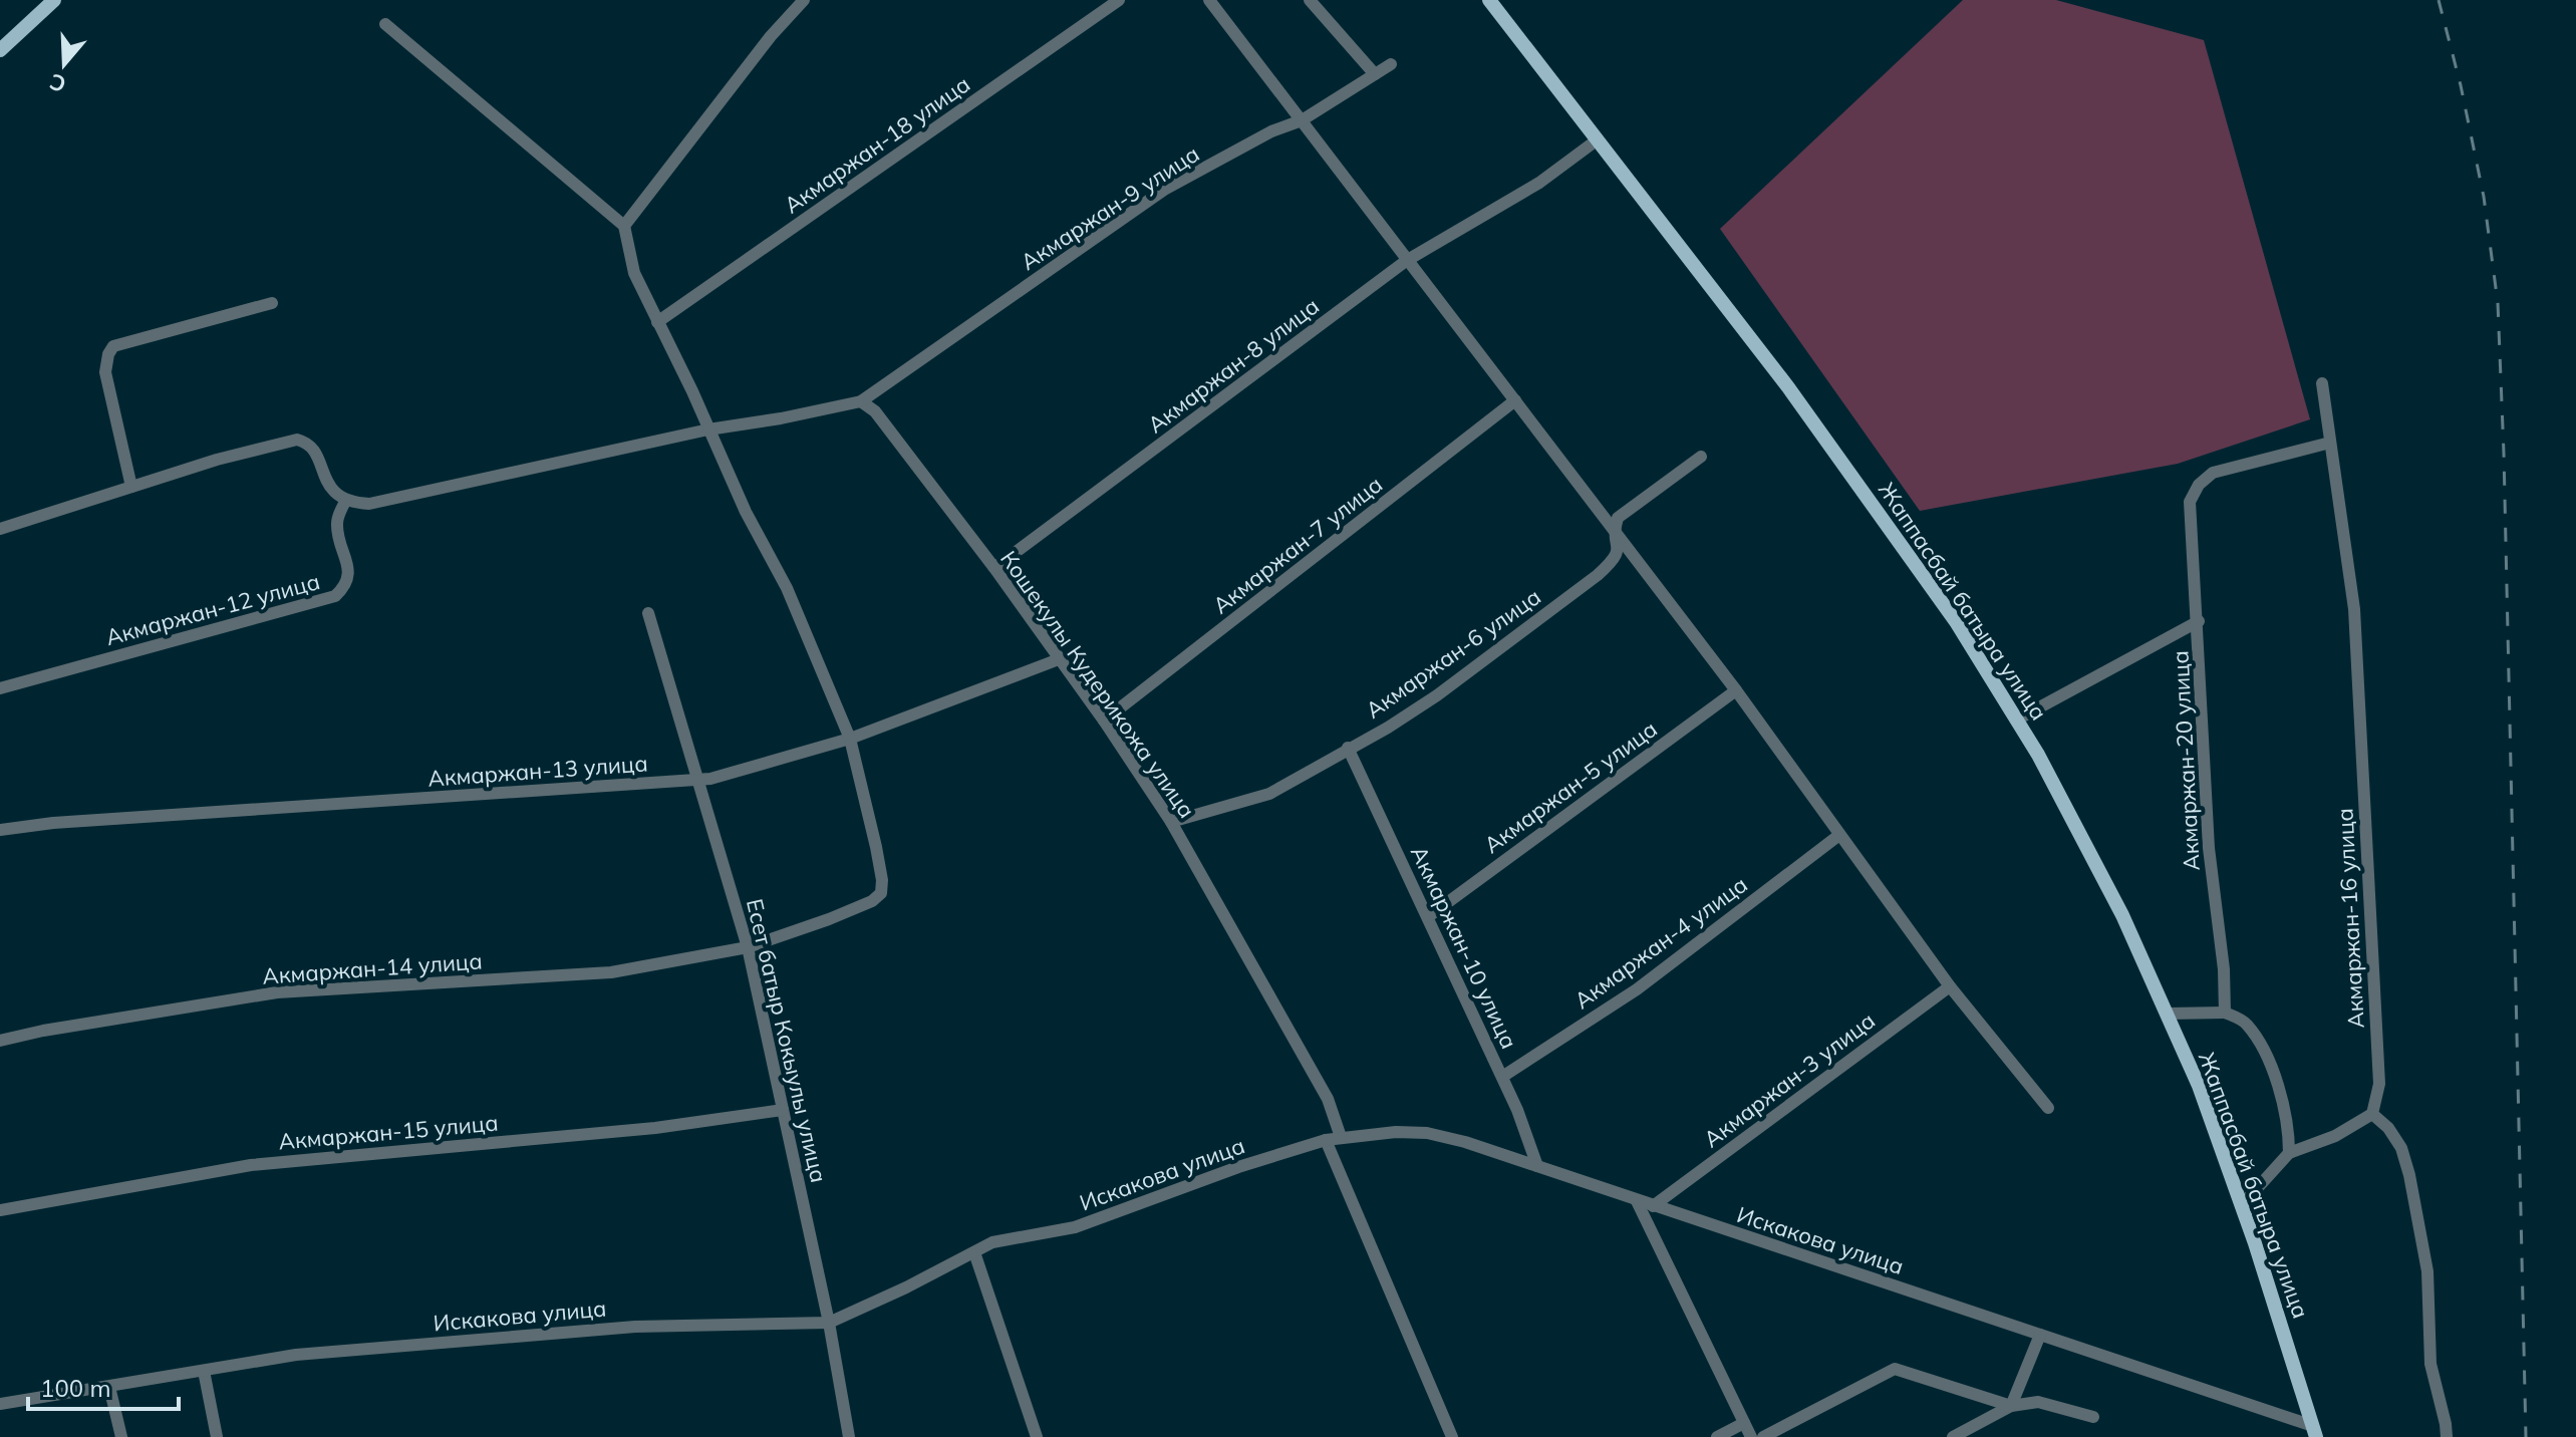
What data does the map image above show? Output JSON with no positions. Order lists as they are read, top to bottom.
{
  "streets": {
    "main road": ["Жаппасбай батыра улица"],
    "street": [
      "Акмаржан-18 улица",
      "Акмаржан-9 улица",
      "Акмаржан-8 улица",
      "Акмаржан-7 улица",
      "Акмаржан-12 улица",
      "Акмаржан-6 улица",
      "Кошекулы Кудерикожа улица",
      "Акмаржан-20 улица",
      "Акмаржан-13 улица",
      "Акмаржан-5 улица",
      "Акмаржан-16 улица",
      "Акмаржан-4 улица",
      "Акмаржан-10 улица",
      "Акмаржан-14 улица",
      "Есет батыр Кокыулы улица",
      "Акмаржан-3 улица",
      "Акмаржан-15 улица",
      "Искакова улица"
    ]
  },
  "crossings": [
    ["Акмаржан-9 улица", "Кошекулы Кудерикожа улица"],
    ["Акмаржан-8 улица", "Жаппасбай батыра улица"],
    ["Акмаржан-8 улица", "Кошекулы Кудерикожа улица"],
    ["Акмаржан-7 улица", "Кошекулы Кудерикожа улица"],
    ["Жаппасбай батыра улица", "Искакова улица"],
    ["Акмаржан-6 улица", "Кошекулы Кудерикожа улица"],
    ["Акмаржан-6 улица", "Акмаржан-10 улица"],
    ["Кошекулы Кудерикожа улица", "Акмаржан-13 улица"],
    ["Кошекулы Кудерикожа улица", "Искакова улица"],
    ["Акмаржан-20 улица", "Акмаржан-16 улица"],
    ["Акмаржан-13 улица", "Акмаржан-14 улица"],
    ["Акмаржан-13 улица", "Есет батыр Кокыулы улица"],
    ["Акмаржан-5 улица", "Акмаржан-10 улица"],
    ["Акмаржан-4 улица", "Акмаржан-10 улица"],
    ["Акмаржан-10 улица", "Искакова улица"],
    ["Акмаржан-14 улица", "Есет батыр Кокыулы улица"],
    ["Есет батыр Кокыулы улица", "Акмаржан-15 улица"],
    ["Есет батыр Кокыулы улица", "Искакова улица"],
    ["Акмаржан-3 улица", "Искакова улица"]
  ],
  "scale_bar": "100 m",
  "north": "bottom"
}
